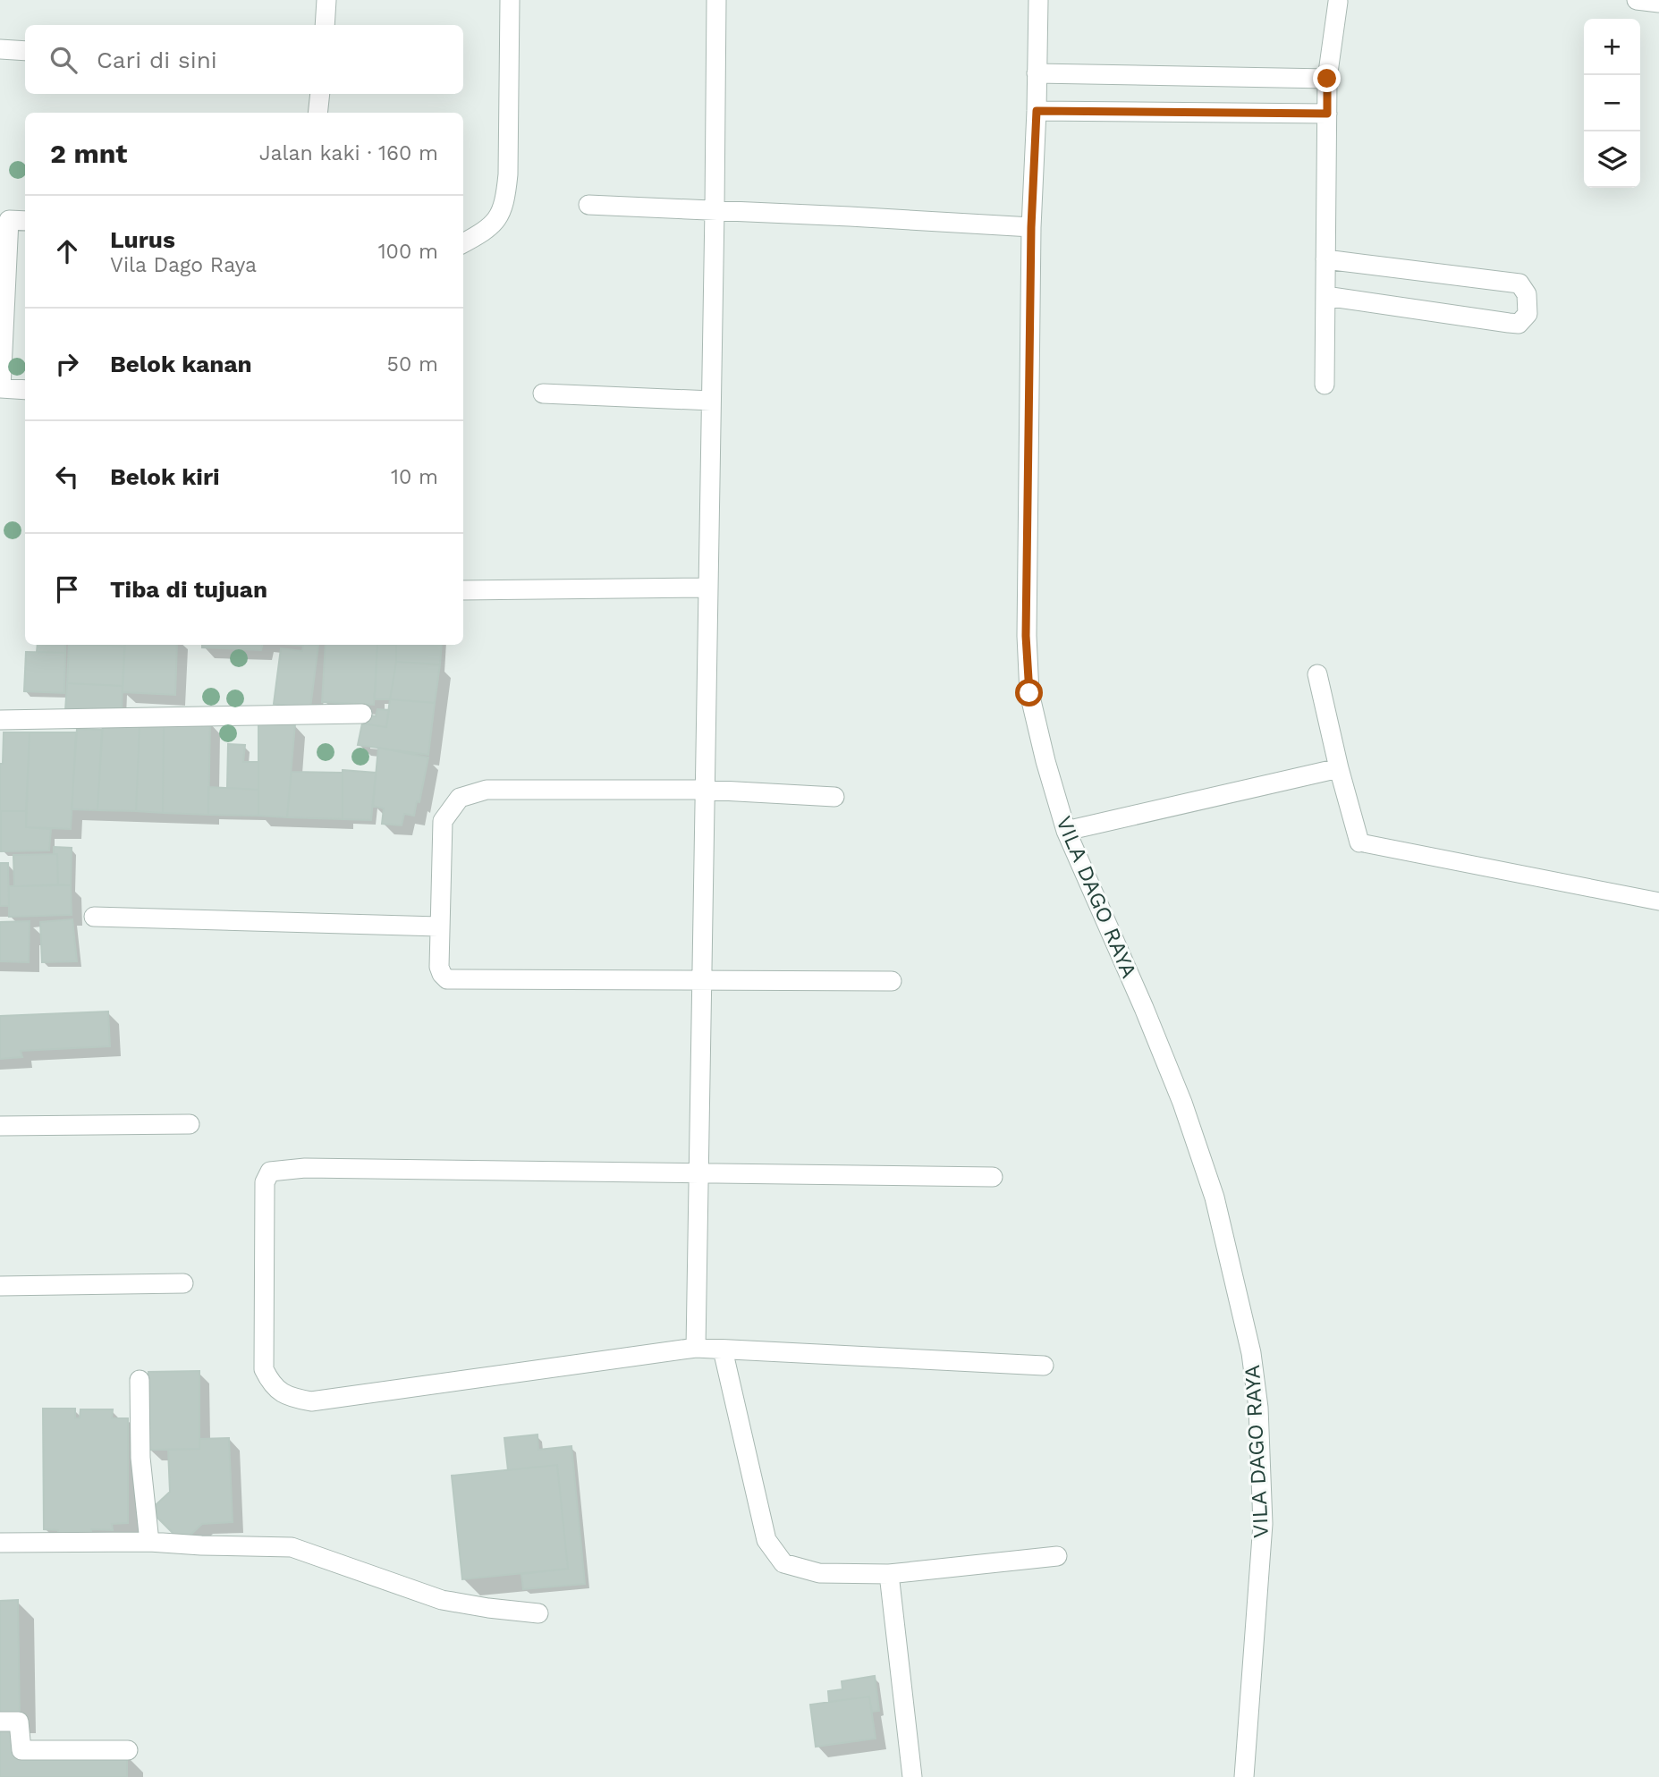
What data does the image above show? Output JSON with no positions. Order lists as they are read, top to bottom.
{
  "streets": {
    "street": ["VILA DAGO RAYA"]
  },
  "page": {
    "map_buttons": ["+", "−"],
    "search": "Cari di sini",
    "heading": ["2 mnt", "Jalan kaki · 160 m"],
    "list": [
      ["Lurus", "Vila Dago Raya", "100 m"],
      ["Belok kanan", "50 m"],
      ["Belok kiri", "10 m"],
      "Tiba di tujuan"
    ]
  }
}
